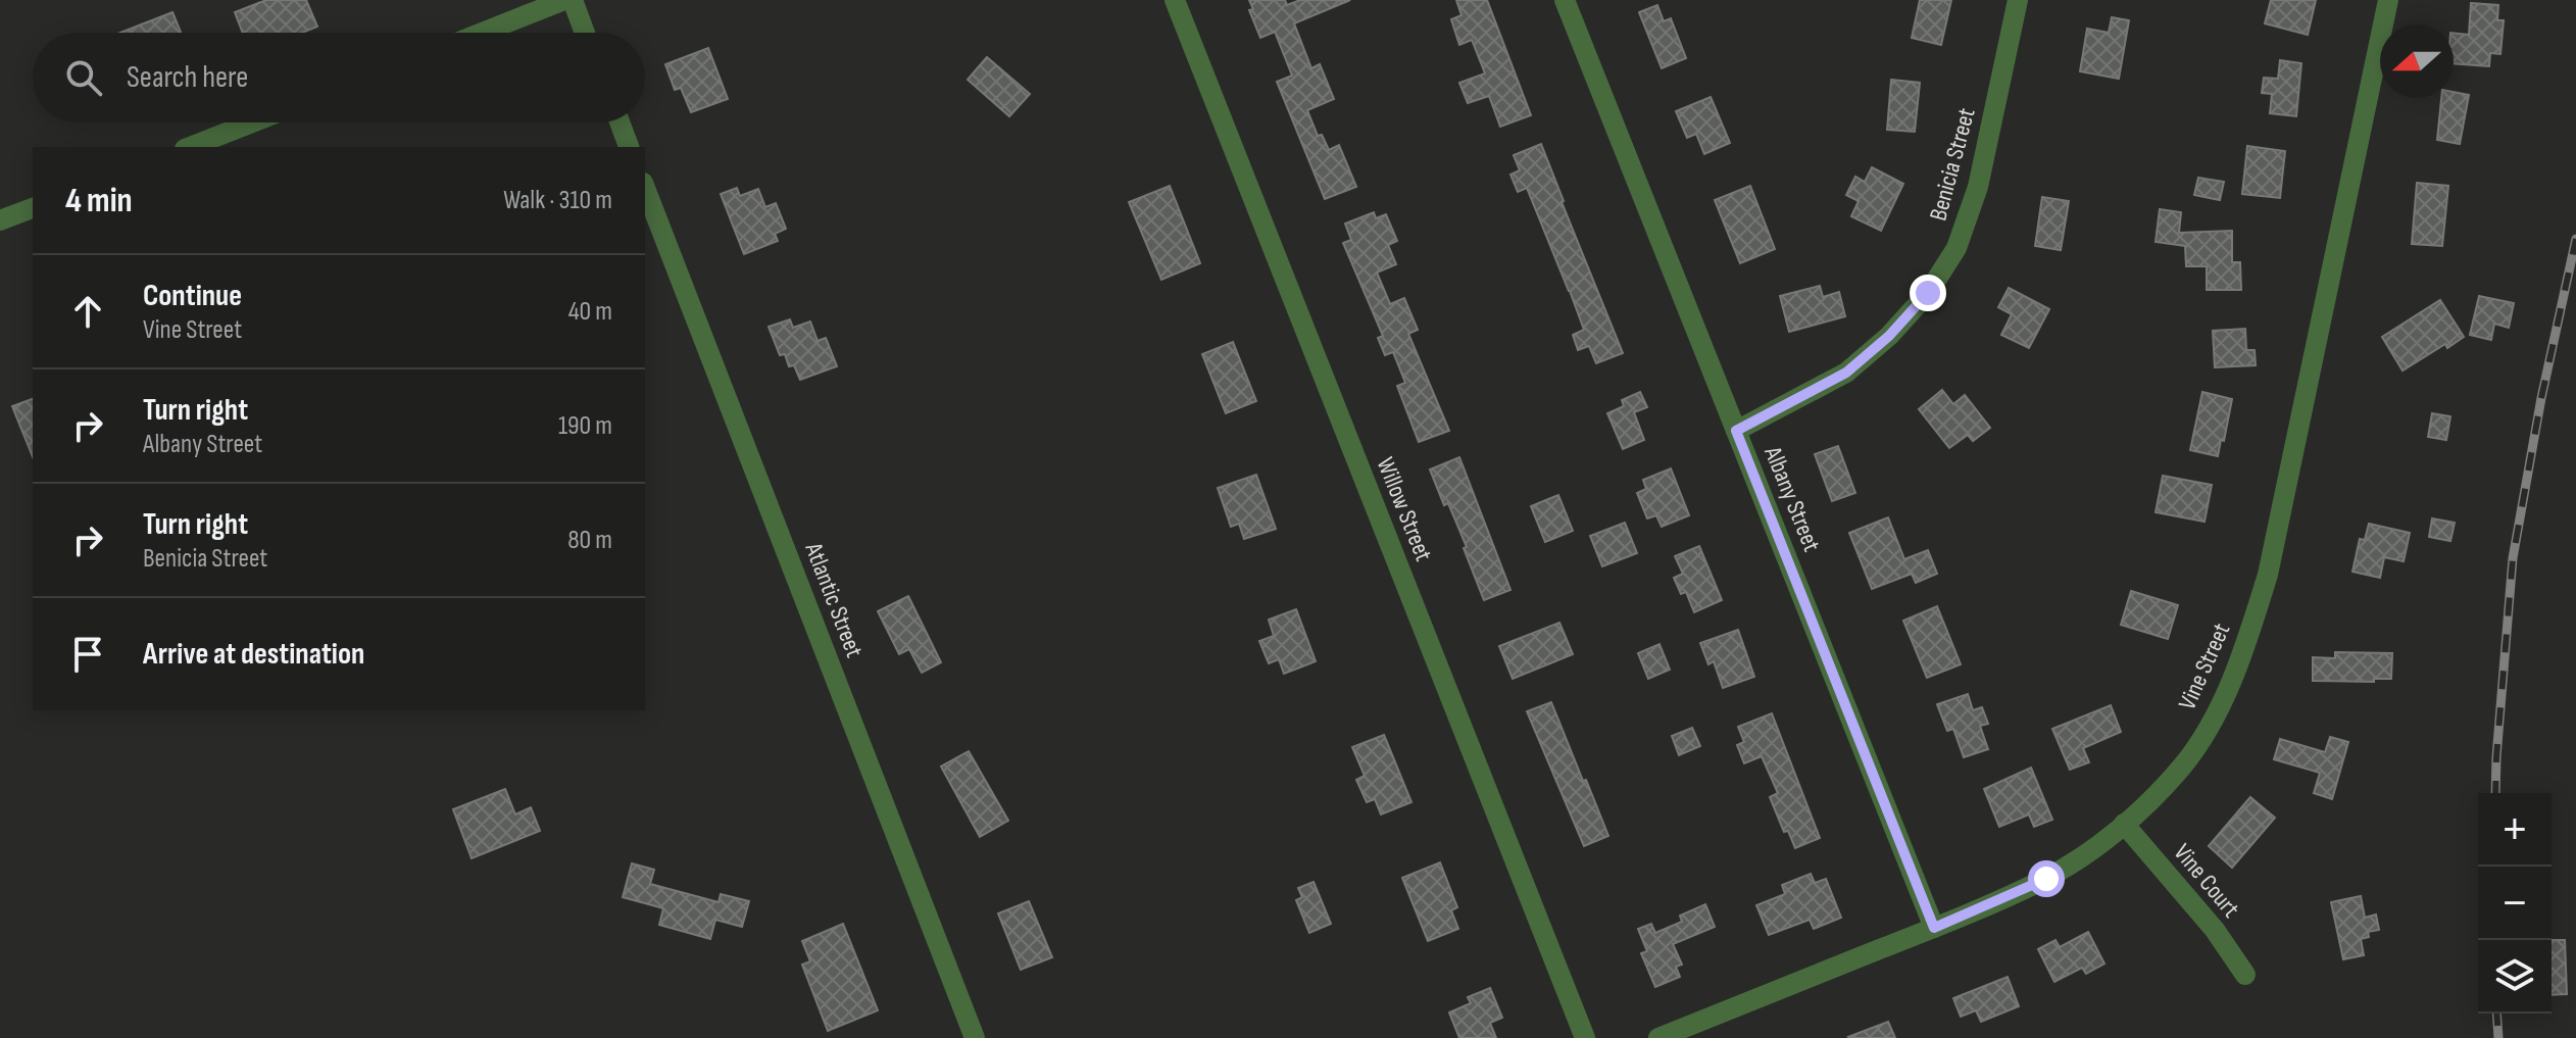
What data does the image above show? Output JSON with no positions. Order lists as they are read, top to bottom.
{
  "streets": {
    "street": [
      "Benicia Street",
      "Albany Street",
      "Willow Street",
      "Atlantic Street",
      "Vine Street",
      "Vine Court"
    ]
  },
  "crossings": [
    ["Benicia Street", "Albany Street"],
    ["Albany Street", "Vine Street"],
    ["Vine Street", "Vine Court"]
  ],
  "north": "left",
  "page": {
    "search": "Search here",
    "heading": ["4 min", "Walk · 310 m"],
    "list": [
      ["Continue", "Vine Street", "40 m"],
      ["Turn right", "Albany Street", "190 m"],
      ["Turn right", "Benicia Street", "80 m"],
      "Arrive at destination"
    ],
    "map_buttons": ["+", "−"]
  }
}
